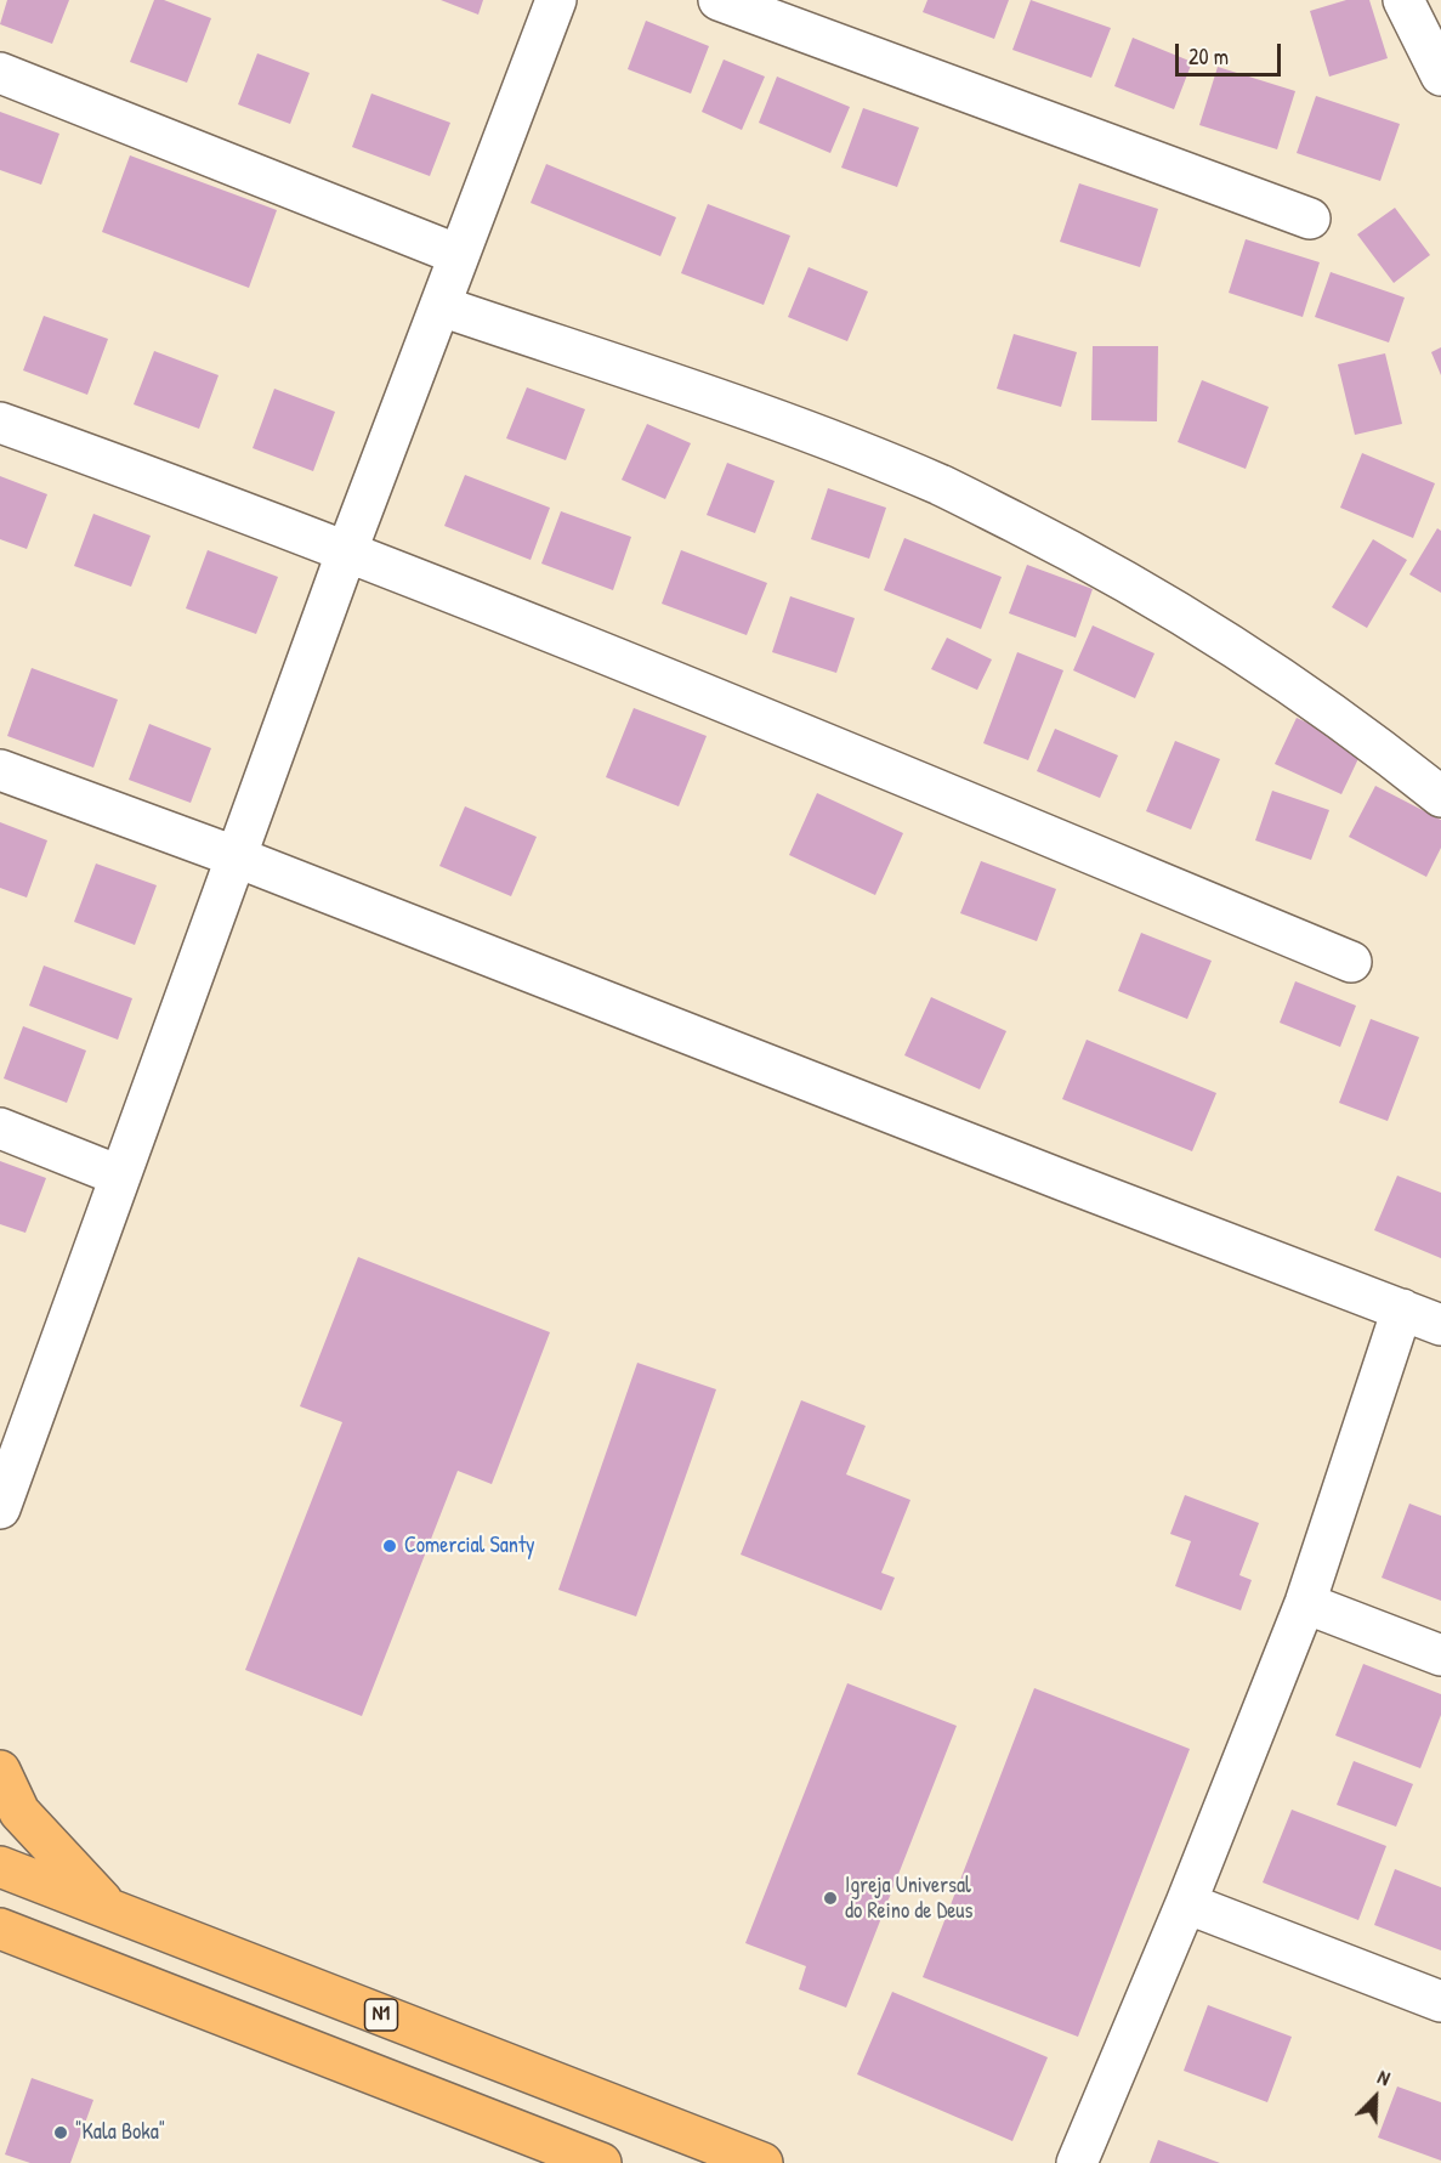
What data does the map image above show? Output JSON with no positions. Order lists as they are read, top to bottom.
{
  "streets": {
    "main road": ["N1"]
  },
  "places": ["Comercial Santy", "Igreja Universal do Reino de Deus", "\"Kala Boka\""],
  "scale_bar": "20 m",
  "north": "top right"
}
